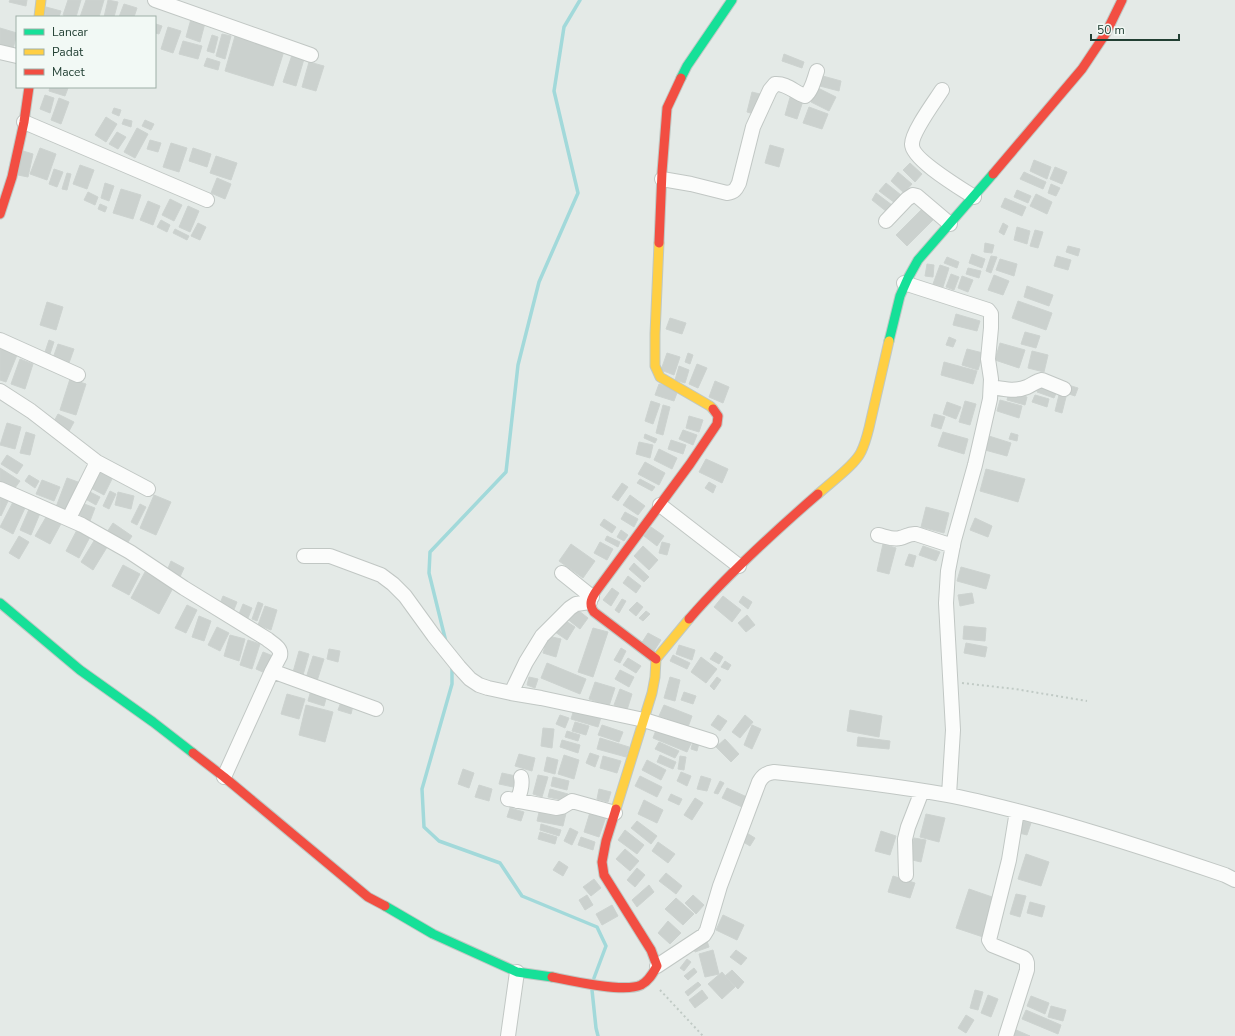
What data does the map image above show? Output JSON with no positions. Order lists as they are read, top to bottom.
{
  "legend": ["Lancar", "Padat", "Macet"],
  "scale_bar": "50 m"
}
